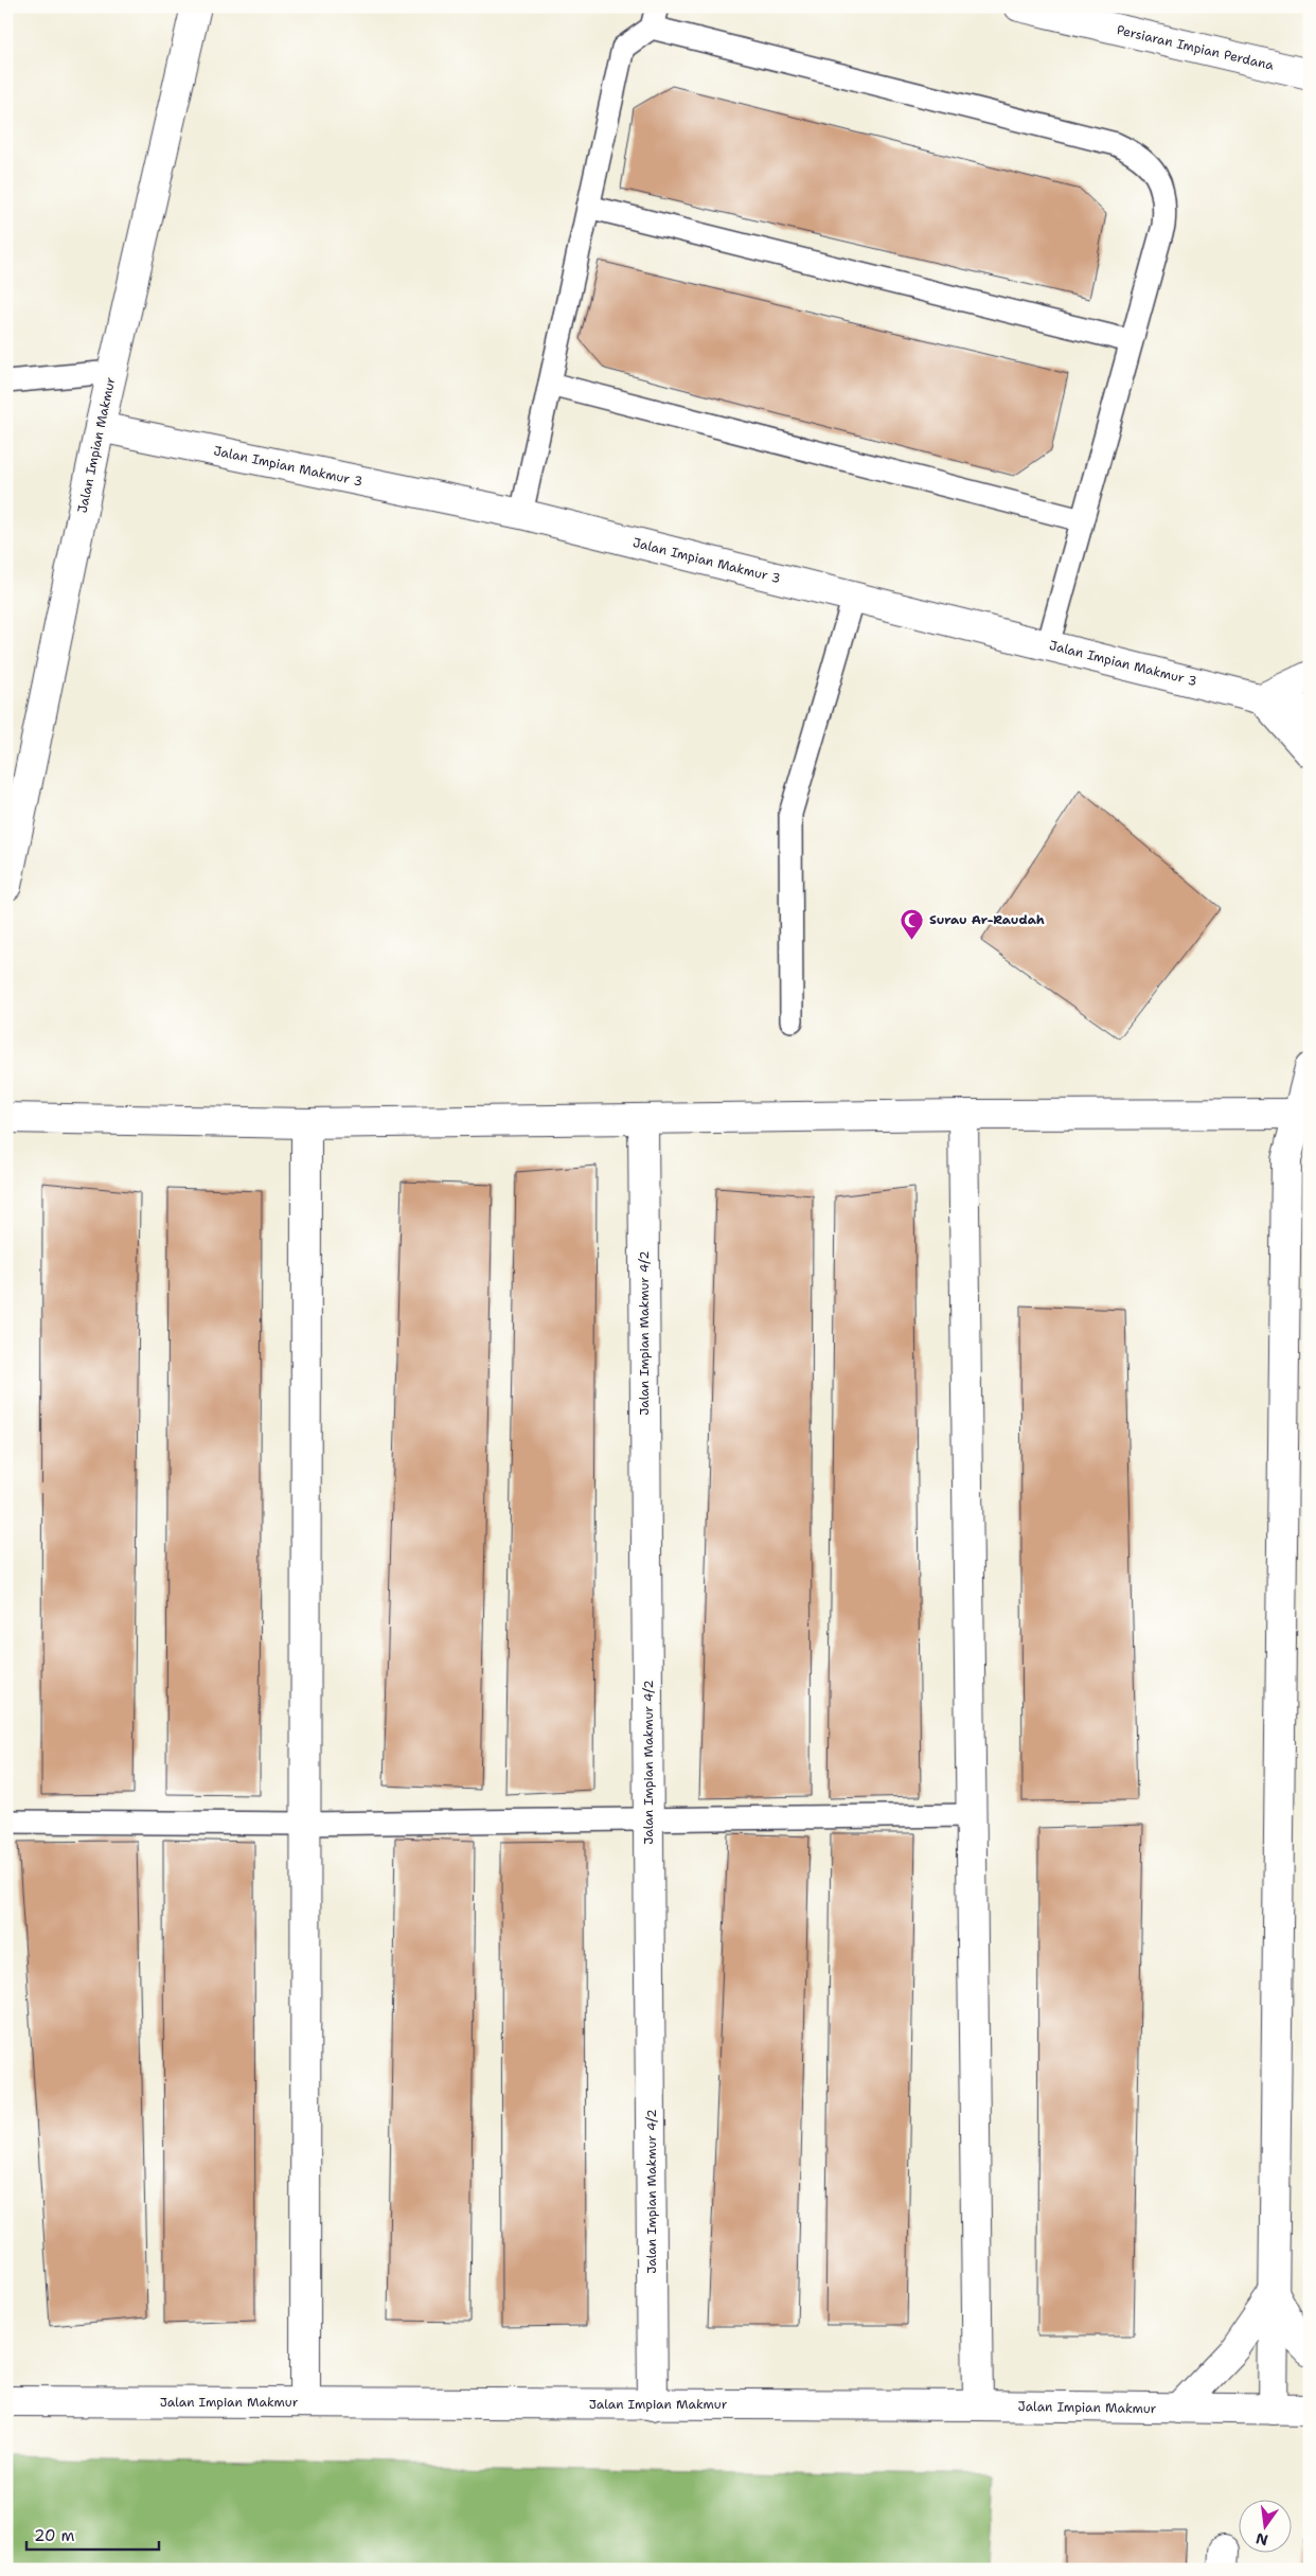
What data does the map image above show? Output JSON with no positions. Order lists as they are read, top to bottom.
{
  "streets": {
    "street": [
      "Persiaran Impian Perdana",
      "Jalan Impian Makmur",
      "Jalan Impian Makmur 3",
      "Jalan Impian Makmur 4/2"
    ]
  },
  "crossings": [
    ["Jalan Impian Makmur", "Jalan Impian Makmur 3"],
    ["Jalan Impian Makmur", "Jalan Impian Makmur 4/2"]
  ],
  "places": {
    "mosque": ["Surau Ar-Raudah"]
  },
  "scale_bar": "20 m",
  "north": "bottom"
}
